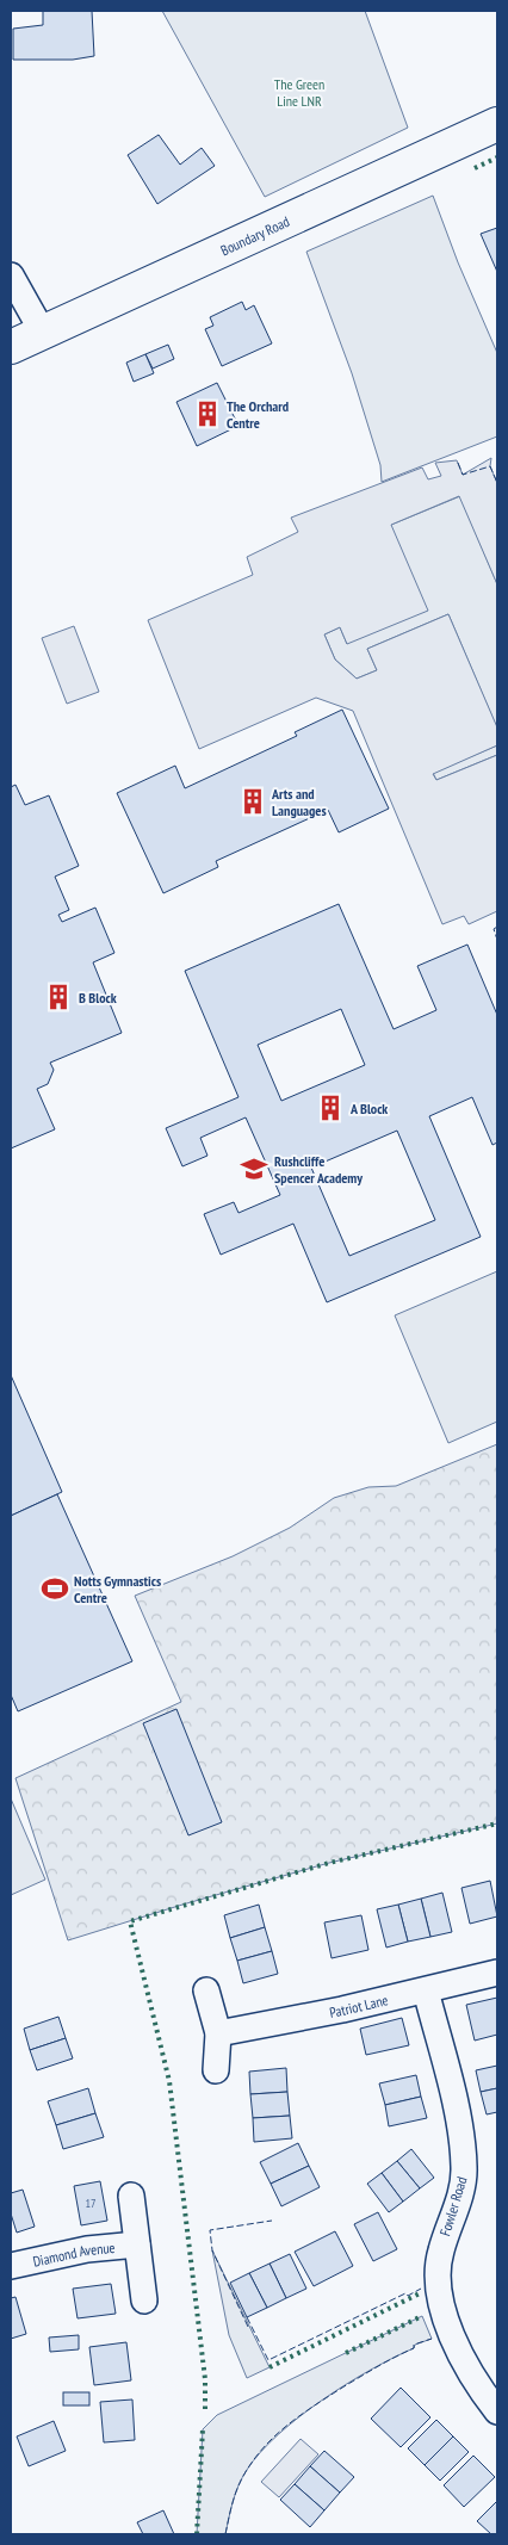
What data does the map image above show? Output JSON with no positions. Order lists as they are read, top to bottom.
{
  "streets": {
    "street": [
      "Boundary Road",
      "Patriot Lane",
      "Fowler Road",
      "Diamond Avenue"
    ]
  },
  "crossings": [
    ["Patriot Lane", "Fowler Road"]
  ],
  "parks": ["The Green Line LNR"],
  "places": {
    "building": [
      "The Orchard Centre",
      "Arts and Languages",
      "B Block",
      "A Block"
    ],
    "school or university": ["Rushcliffe Spencer Academy"],
    "sports": ["Notts Gymnastics Centre"]
  },
  "house_numbers": ["17"]
}
